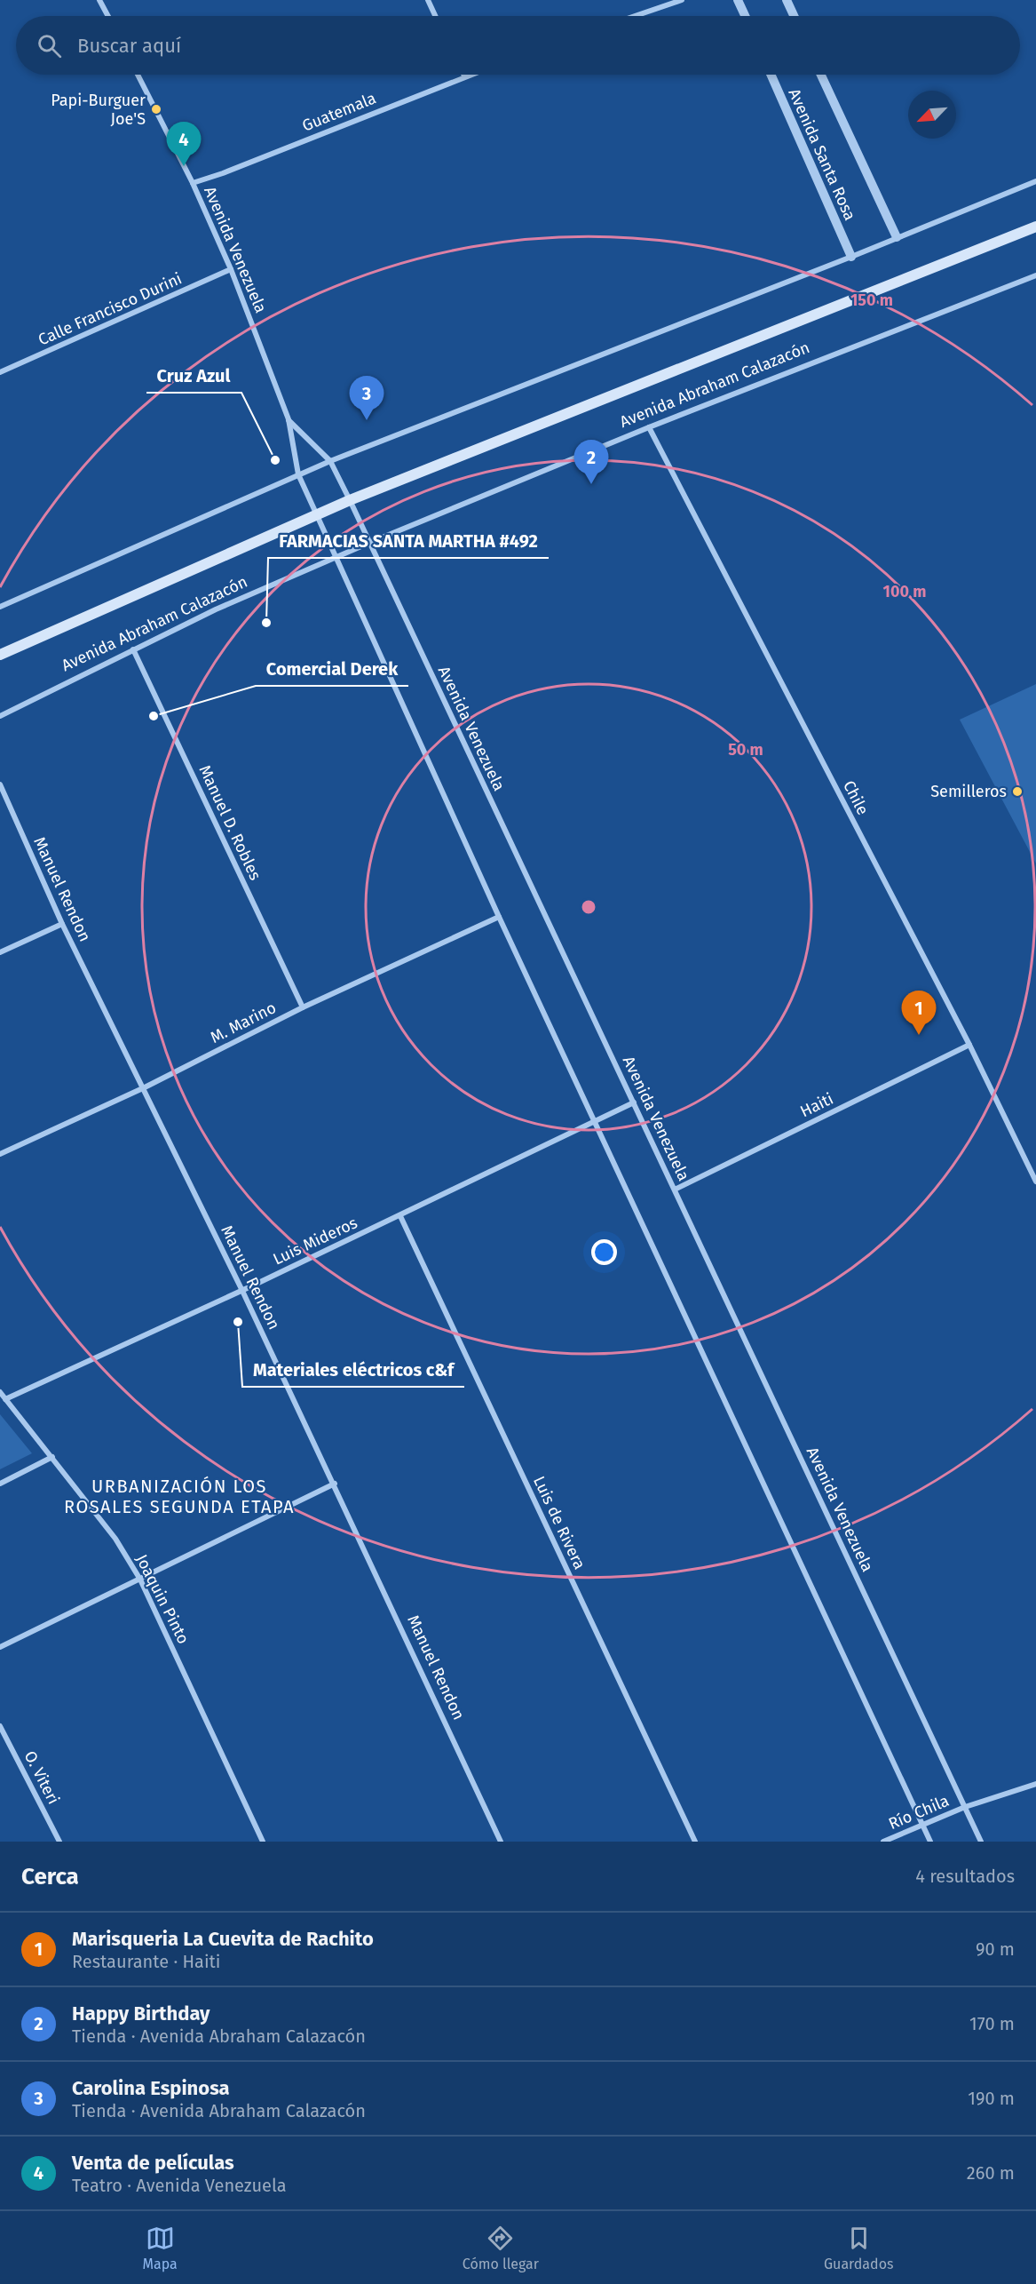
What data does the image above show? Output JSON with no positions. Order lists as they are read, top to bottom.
{
  "streets": {
    "main road": ["Avenida Abraham Calazacón"],
    "street": [
      "Guatemala",
      "Avenida Santa Rosa",
      "Avenida Venezuela",
      "Calle Francisco Durini",
      "Chile",
      "Manuel D. Robles",
      "Manuel Rendon",
      "M. Marino",
      "Haiti",
      "Luis Mideros",
      "Luis de Rivera",
      "Joaquin Pinto",
      "O. Viteri",
      "Río Chila"
    ]
  },
  "crossings": [
    ["Guatemala", "Avenida Venezuela"],
    ["Avenida Venezuela", "Calle Francisco Durini"],
    ["Avenida Venezuela", "Avenida Abraham Calazacón"],
    ["Avenida Venezuela", "M. Marino"],
    ["Avenida Venezuela", "Haiti"],
    ["Avenida Venezuela", "Luis Mideros"],
    ["Avenida Venezuela", "Río Chila"],
    ["Avenida Abraham Calazacón", "Chile"],
    ["Avenida Abraham Calazacón", "Manuel D. Robles"],
    ["Chile", "Haiti"],
    ["Manuel D. Robles", "M. Marino"],
    ["Manuel Rendon", "M. Marino"],
    ["Manuel Rendon", "Luis Mideros"],
    ["Luis Mideros", "Luis de Rivera"],
    ["Luis Mideros", "Joaquin Pinto"]
  ],
  "districts": ["URBANIZACIÓN LOS ROSALES SEGUNDA ETAPA"],
  "places": [
    "Papi-Burguer Joe'S",
    "Cruz Azul",
    "FARMACIAS SANTA MARTHA #492",
    "Comercial Derek",
    "Semilleros",
    "Materiales eléctricos c&f"
  ],
  "north": "bottom left",
  "page": {
    "search": "Buscar aquí",
    "pins": [
      "4",
      "3",
      "2",
      "1"
    ],
    "heading": ["Cerca", "4 resultados"],
    "list": [
      {
        "mark": "1",
        "name": "Marisqueria La Cuevita de Rachito",
        "note": "Restaurante · Haiti",
        "value": "90 m"
      },
      {
        "mark": "2",
        "name": "Happy Birthday",
        "note": "Tienda · Avenida Abraham Calazacón",
        "value": "170 m"
      },
      {
        "mark": "3",
        "name": "Carolina Espinosa",
        "note": "Tienda · Avenida Abraham Calazacón",
        "value": "190 m"
      },
      {
        "mark": "4",
        "name": "Venta de películas",
        "note": "Teatro · Avenida Venezuela",
        "value": "260 m"
      }
    ],
    "nav": ["Mapa", "Cómo llegar", "Guardados"]
  },
  "rings": ["150 m", "100 m", "50 m"]
}
